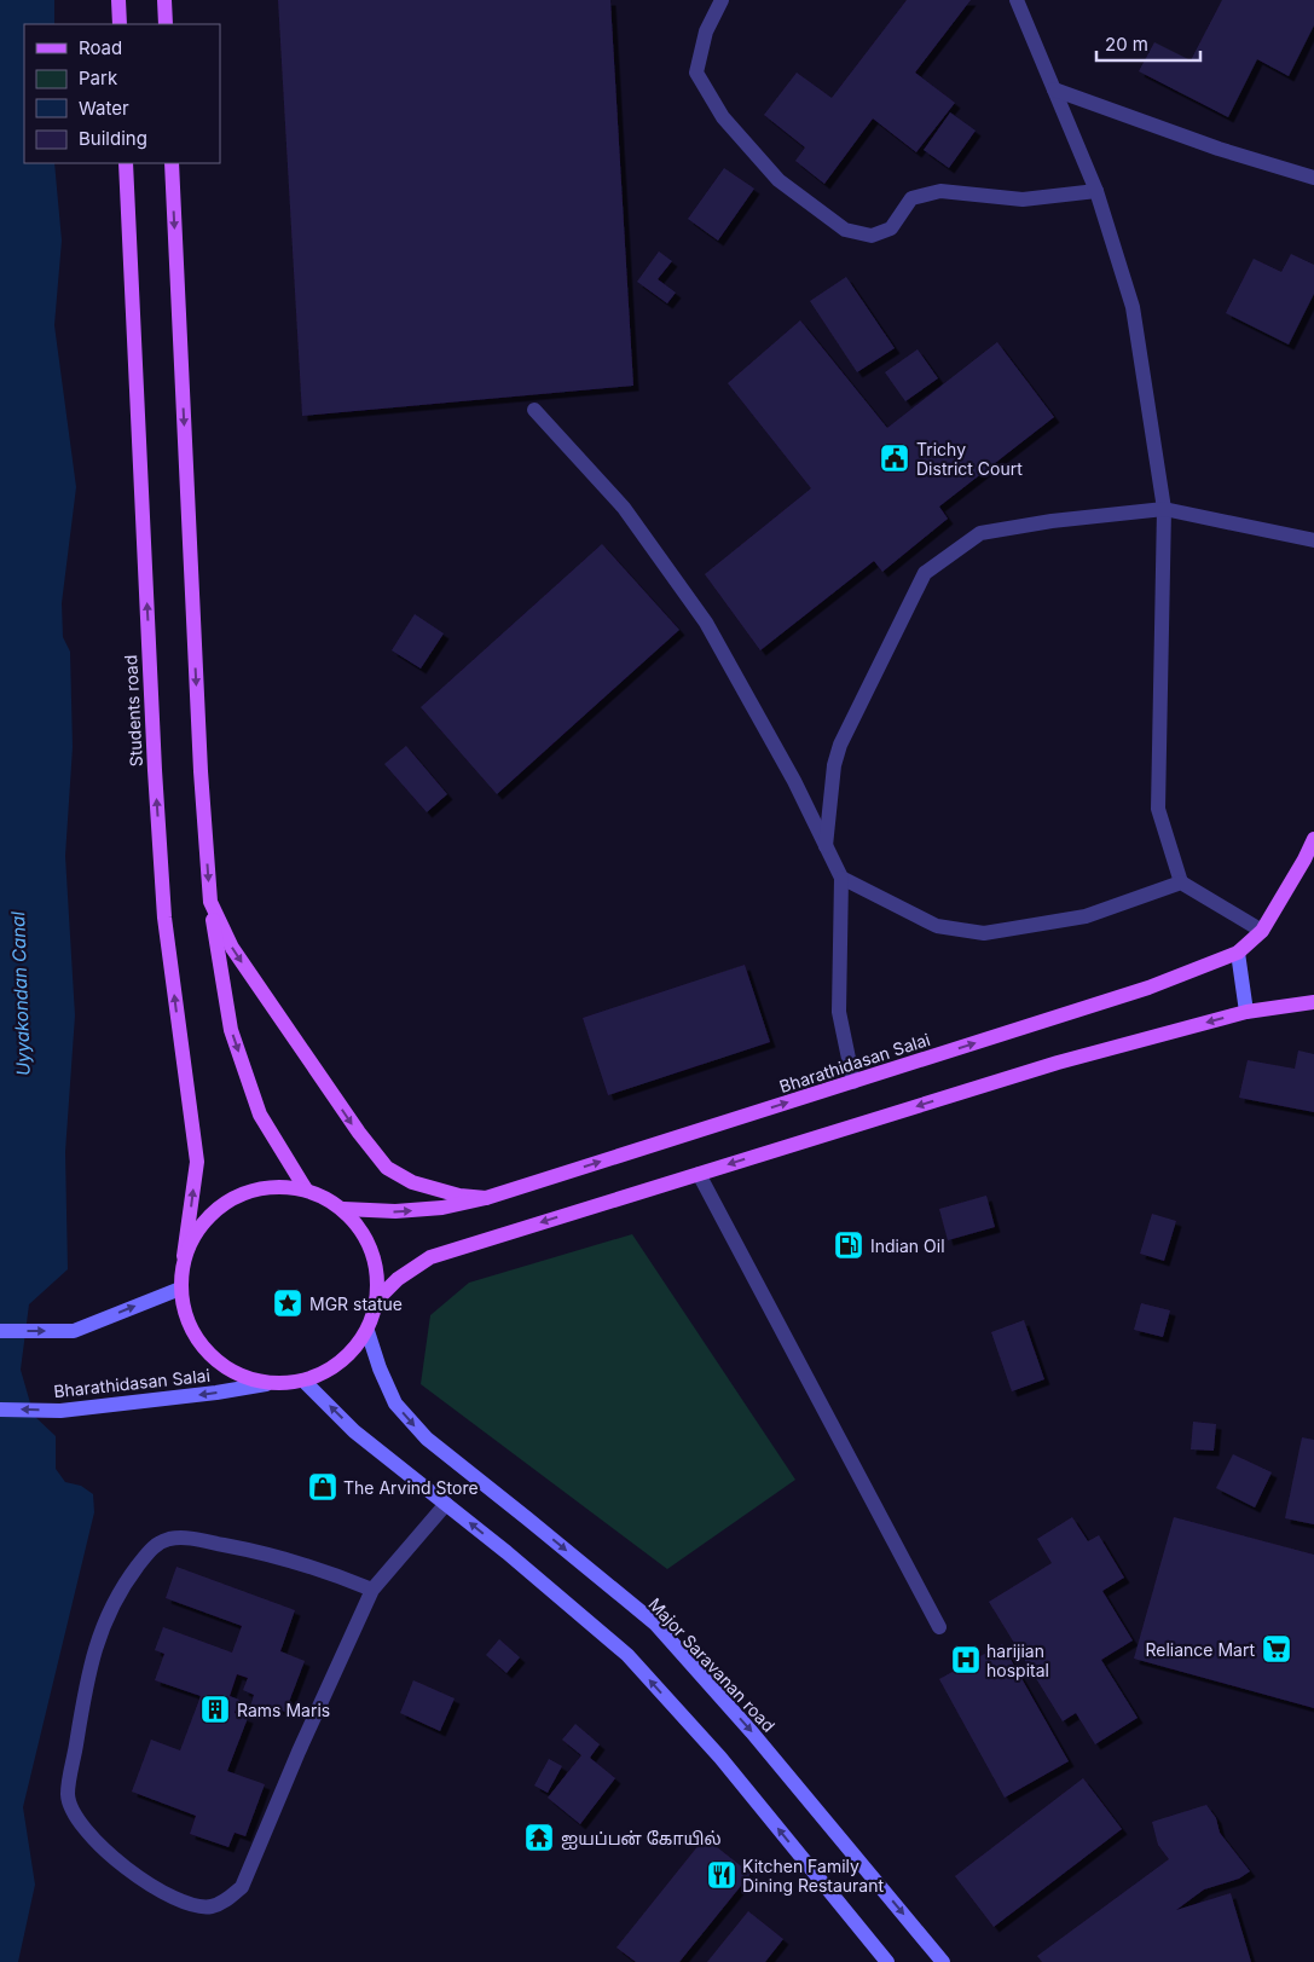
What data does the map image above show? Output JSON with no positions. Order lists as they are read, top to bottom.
{
  "streets": {
    "main road": ["Students road", "Bharathidasan Salai", "Major Saravanan road"]
  },
  "crossings": [
    ["Students road", "Bharathidasan Salai"],
    ["Students road", "Major Saravanan road"],
    ["Bharathidasan Salai", "Major Saravanan road"]
  ],
  "water": ["Uyyakondan Canal"],
  "places": {
    "public building": ["Trichy District Court"],
    "fuel station": ["Indian Oil"],
    "place": ["MGR statue"],
    "shop": ["The Arvind Store"],
    "supermarket": ["Reliance Mart"],
    "hospital": ["harijian hospital"],
    "building": ["Rams Maris"],
    "temple": ["ஐயப்பன் கோயில்"],
    "restaurant": ["Kitchen Family Dining Restaurant"]
  },
  "legend": [
    "Road",
    "Park",
    "Water",
    "Building"
  ],
  "scale_bar": "20 m"
}
